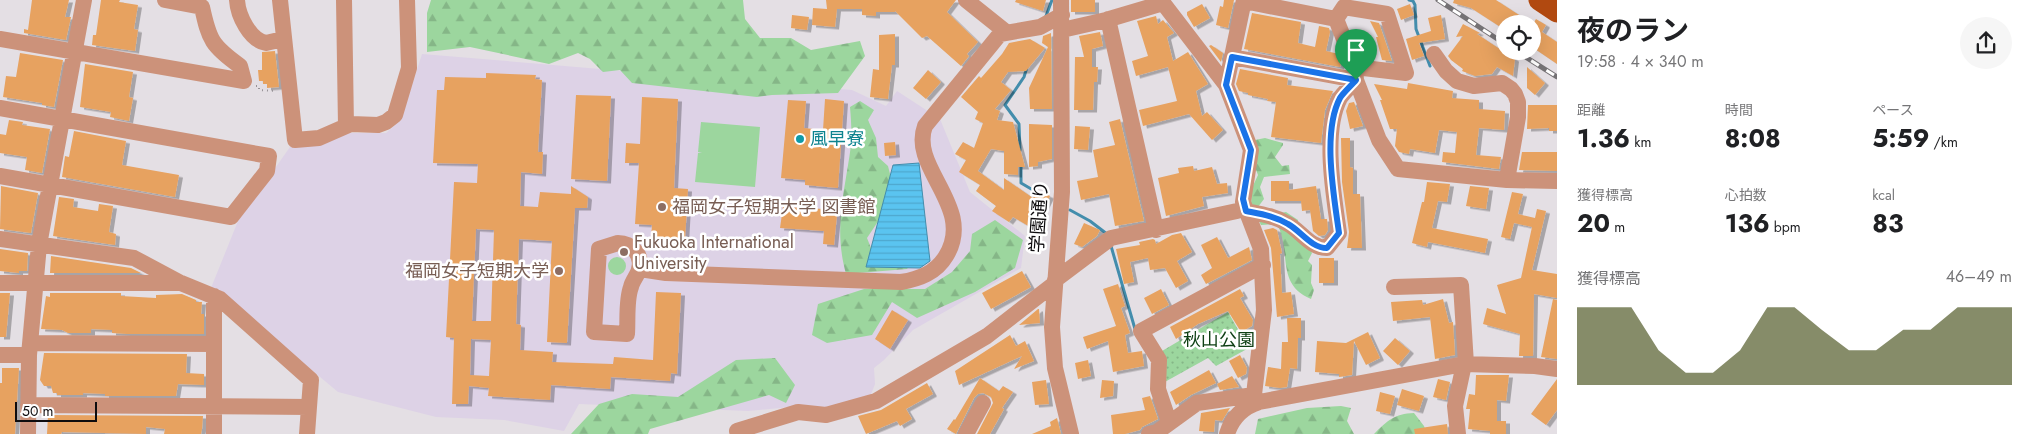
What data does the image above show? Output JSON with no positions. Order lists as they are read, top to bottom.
{
  "streets": {
    "street": ["学園通り"]
  },
  "parks": ["秋山公園"],
  "places": [
    "風早寮",
    "福岡女子短期大学 図書館",
    "Fukuoka International University",
    "福岡女子短期大学"
  ],
  "scale_bar": "50 m",
  "page": {
    "heading": ["夜のラン", "19:58 · 4 × 340 m"],
    "stats": [
      ["距離", "1.36 km"],
      ["時間", "8:08"],
      ["ペース", "5:59 /km"],
      ["獲得標高", "20 m"],
      ["心拍数", "136 bpm"],
      ["kcal", "83"]
    ],
    "chart": ["獲得標高", "46–49 m"],
    "scale": "50 m"
  }
}
